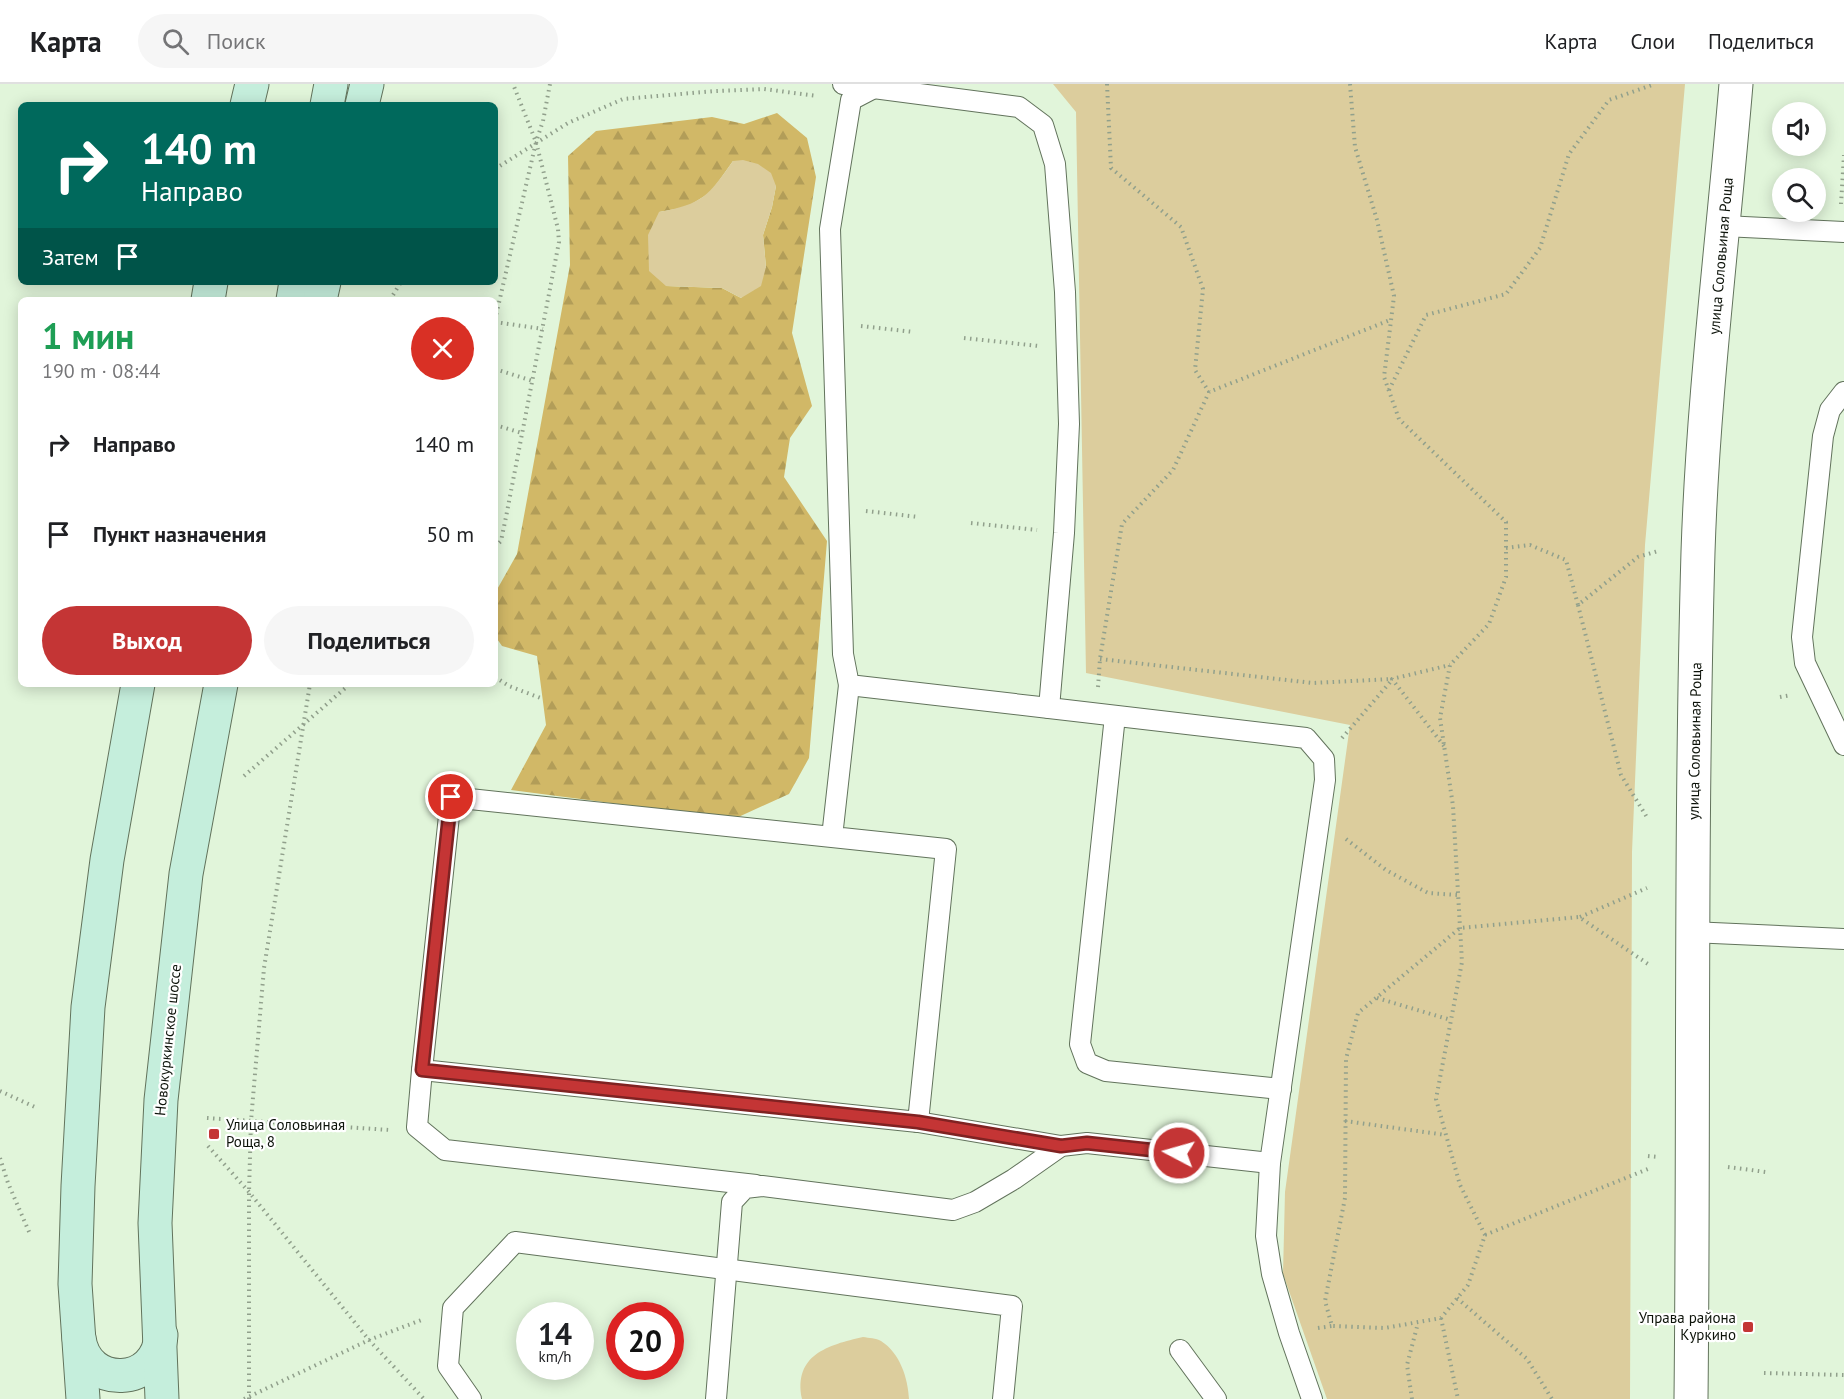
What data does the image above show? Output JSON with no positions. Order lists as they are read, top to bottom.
{
  "streets": {
    "main road": ["Новокуркинское шоссе"],
    "street": ["улица Соловьиная Роща"]
  },
  "places": {
    "transit": ["Улица Соловьиная Роща, 8", "Управа района Куркино"]
  },
  "page": {
    "header": "Карта",
    "search": "Поиск",
    "nav": ["Карта", "Слои", "Поделиться"],
    "turn": ["140 m", "Направо"],
    "then": "Затем",
    "heading": ["1 мин", "190 m · 08:44"],
    "list": [
      {
        "name": "Направо",
        "value": "140 m"
      },
      {
        "name": "Пункт назначения",
        "value": "50 m"
      }
    ],
    "buttons": ["Выход", "Поделиться"],
    "speed": "14 km/h",
    "limit": "20"
  }
}
